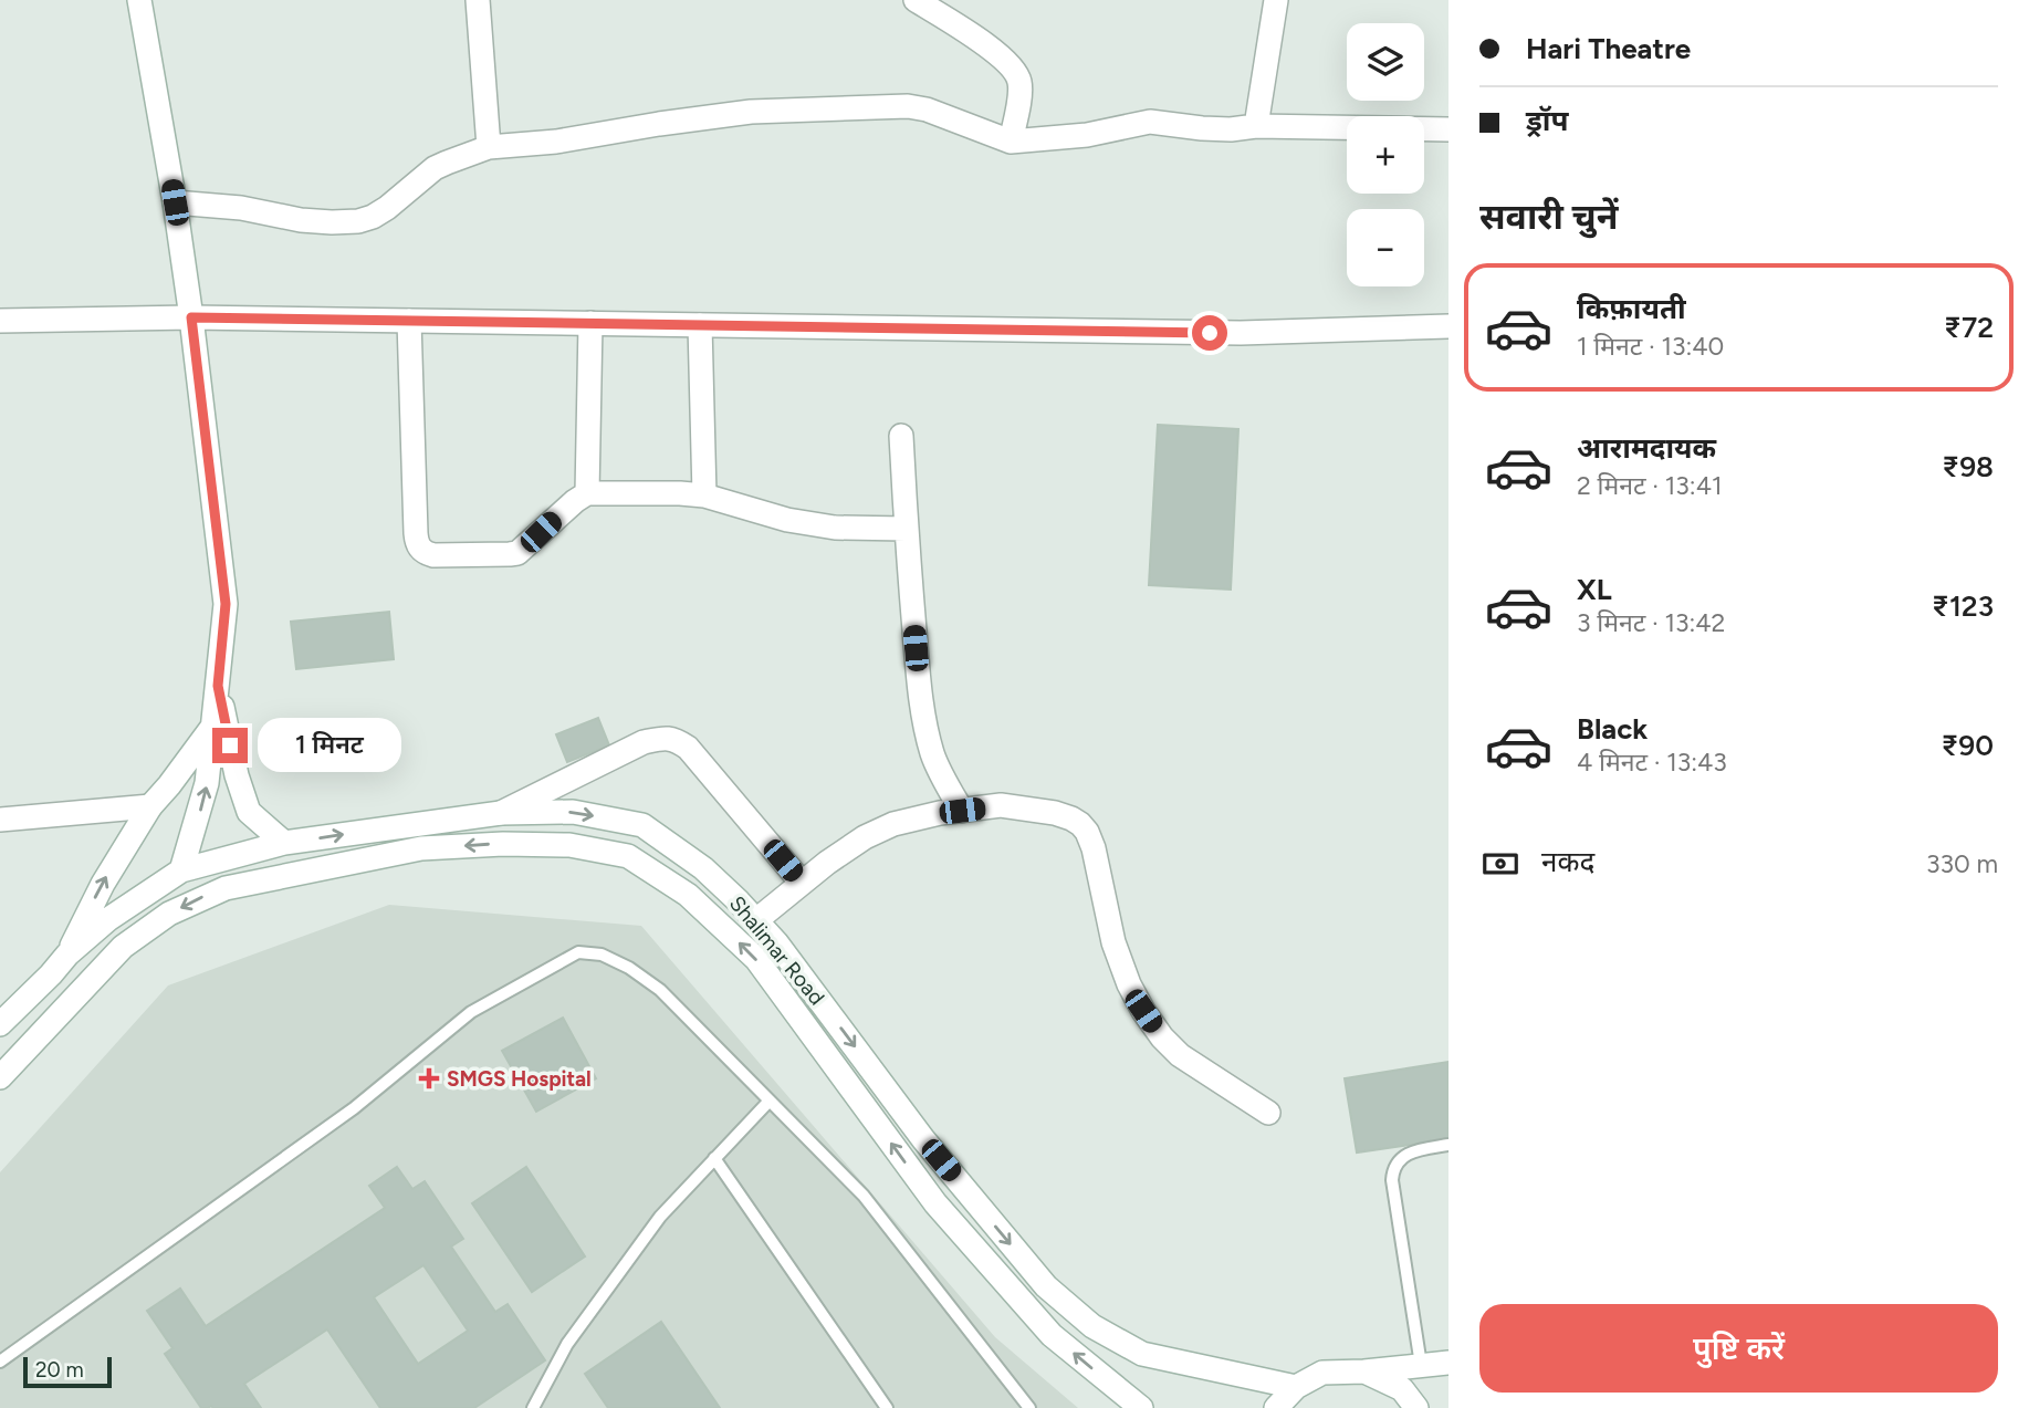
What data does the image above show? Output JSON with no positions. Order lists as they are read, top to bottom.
{
  "streets": {
    "street": ["Shalimar Road"]
  },
  "one_way": ["Shalimar Road"],
  "places": {
    "health": ["SMGS Hospital"]
  },
  "scale_bar": "20 m",
  "page": {
    "banner": ["Hari Theatre", "ड्रॉप"],
    "map_buttons": ["+", "−"],
    "heading": "सवारी चुनें",
    "list": [
      {
        "name": "किफ़ायती",
        "note": "1 मिनट · 13:40",
        "value": "₹72"
      },
      {
        "name": "आरामदायक",
        "note": "2 मिनट · 13:41",
        "value": "₹98"
      },
      {
        "name": "XL",
        "note": "3 मिनट · 13:42",
        "value": "₹123"
      },
      {
        "name": "Black",
        "note": "4 मिनट · 13:43",
        "value": "₹90"
      }
    ],
    "bubble": "1 मिनट",
    "pay": ["नकद", "330 m"],
    "buttons": "पुष्टि करें",
    "scale": "20 m"
  }
}
